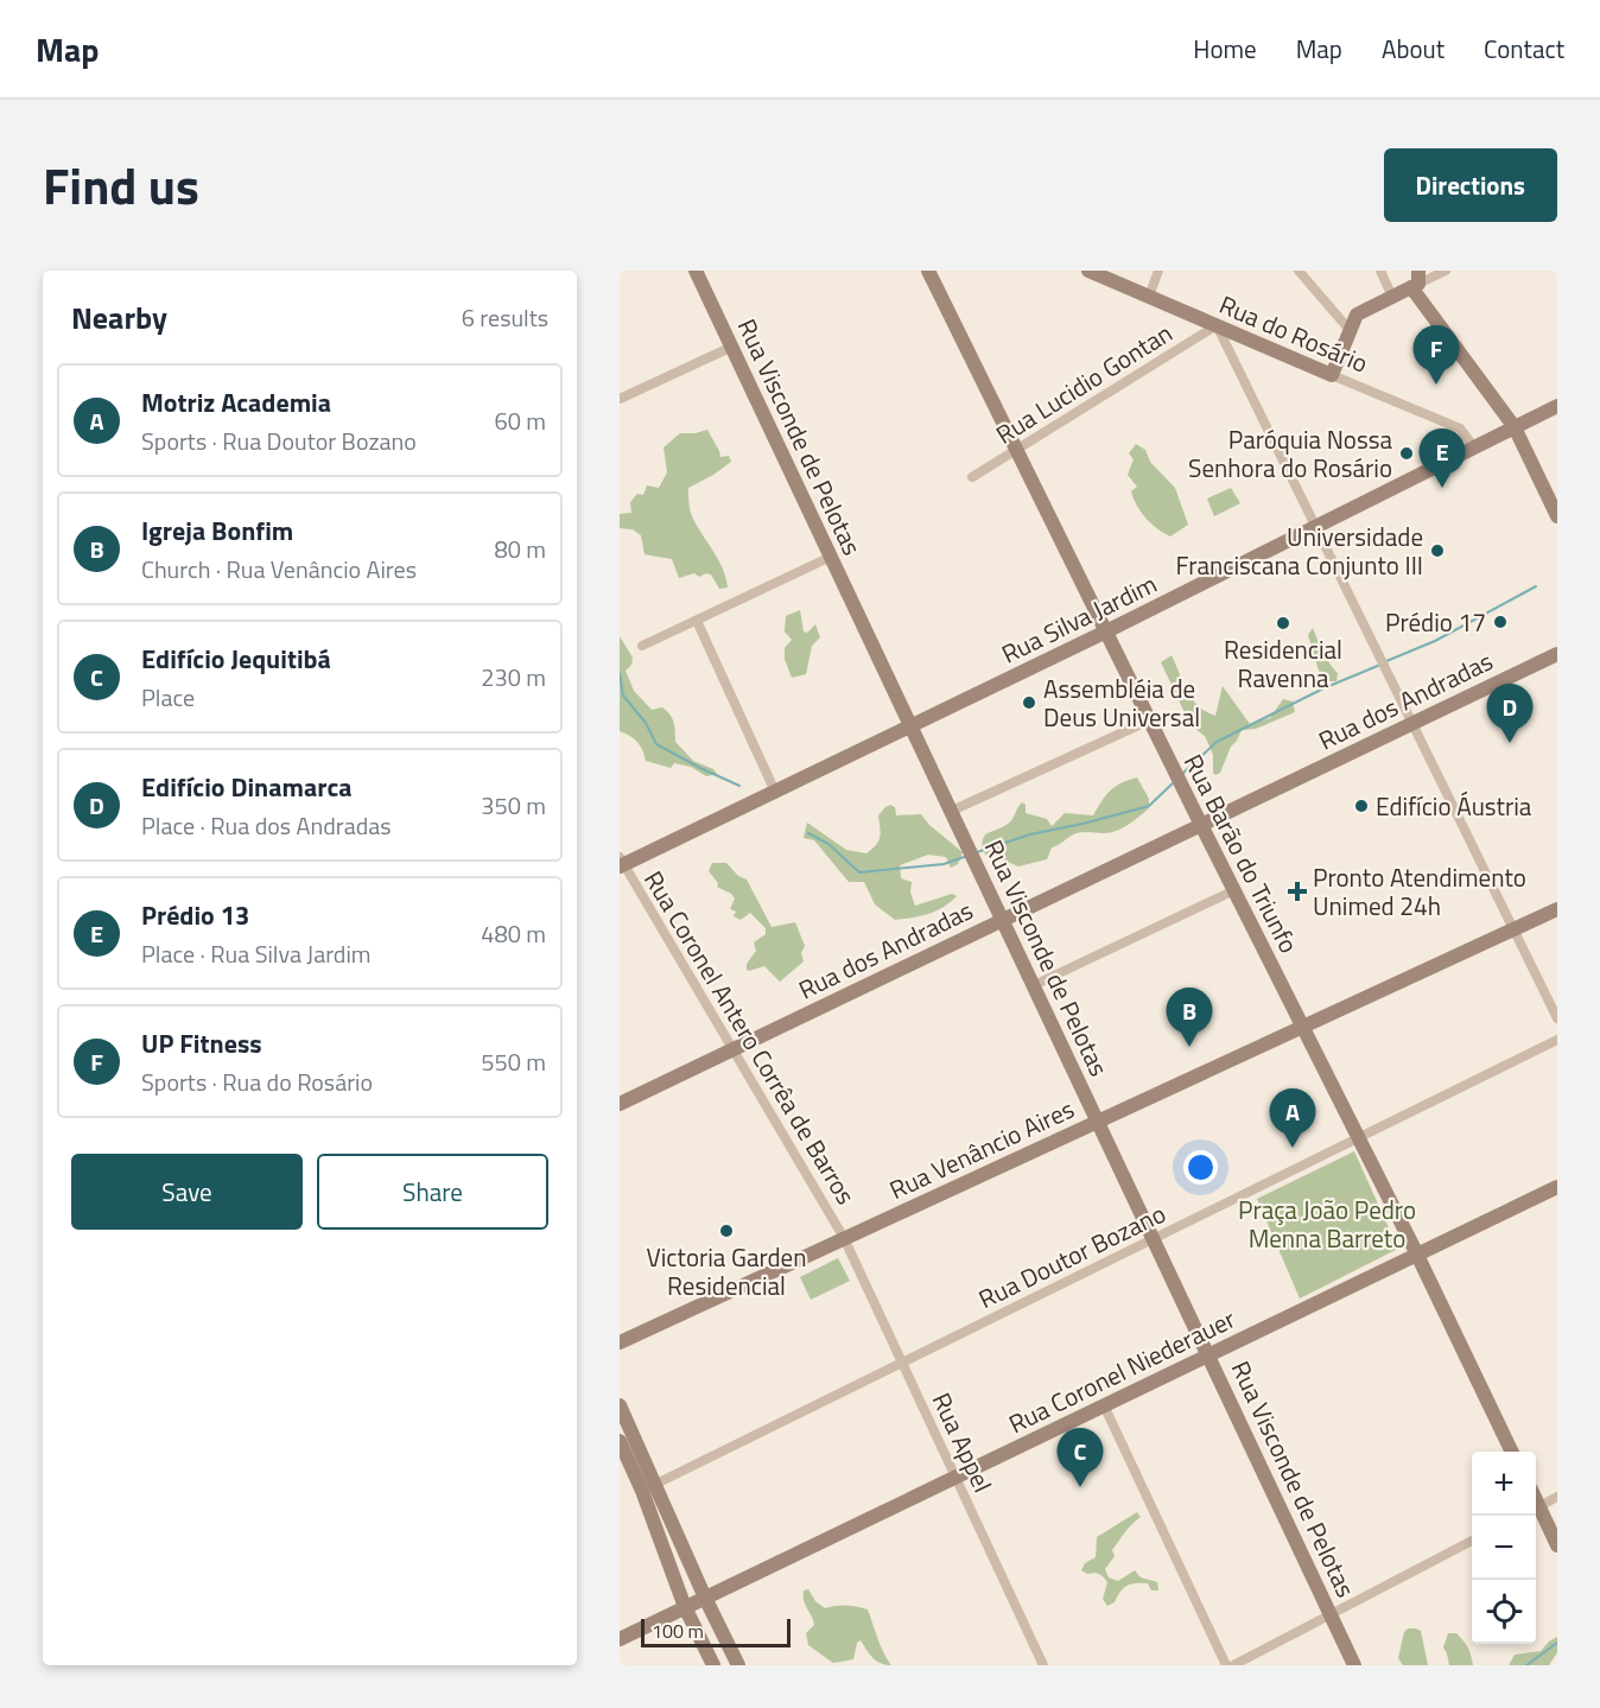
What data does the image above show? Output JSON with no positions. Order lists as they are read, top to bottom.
{
  "streets": {
    "street": [
      "Rua do Rosário",
      "Rua Lucidio Gontan",
      "Rua Visconde de Pelotas",
      "Rua Silva Jardim",
      "Rua dos Andradas",
      "Rua Barão do Triunfo",
      "Rua Coronel Antero Corrêa de Barros",
      "Rua Venâncio Aires",
      "Rua Doutor Bozano",
      "Rua Coronel Niederauer",
      "Rua Appel"
    ]
  },
  "crossings": [
    ["Rua do Rosário", "Rua Lucidio Gontan"],
    ["Rua do Rosário", "Rua Silva Jardim"],
    ["Rua Lucidio Gontan", "Rua Barão do Triunfo"],
    ["Rua Visconde de Pelotas", "Rua Silva Jardim"],
    ["Rua Visconde de Pelotas", "Rua dos Andradas"],
    ["Rua Visconde de Pelotas", "Rua Venâncio Aires"],
    ["Rua Visconde de Pelotas", "Rua Doutor Bozano"],
    ["Rua Visconde de Pelotas", "Rua Coronel Niederauer"],
    ["Rua Silva Jardim", "Rua Barão do Triunfo"],
    ["Rua Silva Jardim", "Rua Coronel Antero Corrêa de Barros"],
    ["Rua dos Andradas", "Rua Barão do Triunfo"],
    ["Rua dos Andradas", "Rua Coronel Antero Corrêa de Barros"],
    ["Rua Barão do Triunfo", "Rua Venâncio Aires"],
    ["Rua Barão do Triunfo", "Rua Doutor Bozano"],
    ["Rua Barão do Triunfo", "Rua Coronel Niederauer"],
    ["Rua Coronel Antero Corrêa de Barros", "Rua Venâncio Aires"],
    ["Rua Coronel Antero Corrêa de Barros", "Rua Appel"],
    ["Rua Venâncio Aires", "Rua Appel"],
    ["Rua Doutor Bozano", "Rua Appel"],
    ["Rua Coronel Niederauer", "Rua Appel"]
  ],
  "parks": ["Praça João Pedro Menna Barreto"],
  "places": {
    "other": [
      "Paróquia Nossa Senhora do Rosário",
      "Universidade Franciscana Conjunto III",
      "Prédio 17",
      "Residencial Ravenna",
      "Assembléia de Deus Universal",
      "Edifício Áustria",
      "Victoria Garden Residencial"
    ],
    "health": ["Pronto Atendimento Unimed 24h"]
  },
  "scale_bar": "100 m",
  "page": {
    "header": "Map",
    "nav": [
      "Home",
      "Map",
      "About",
      "Contact"
    ],
    "title": "Find us",
    "buttons": [
      "Directions",
      ["Save", "Share"]
    ],
    "heading": ["Nearby", "6 results"],
    "pins": [
      "F",
      "E",
      "D",
      "B",
      "A",
      "C"
    ],
    "list": [
      {
        "mark": "A",
        "name": "Motriz Academia",
        "note": "Sports · Rua Doutor Bozano",
        "value": "60 m"
      },
      {
        "mark": "B",
        "name": "Igreja Bonfim",
        "note": "Church · Rua Venâncio Aires",
        "value": "80 m"
      },
      {
        "mark": "C",
        "name": "Edifício Jequitibá",
        "note": "Place",
        "value": "230 m"
      },
      {
        "mark": "D",
        "name": "Edifício Dinamarca",
        "note": "Place · Rua dos Andradas",
        "value": "350 m"
      },
      {
        "mark": "E",
        "name": "Prédio 13",
        "note": "Place · Rua Silva Jardim",
        "value": "480 m"
      },
      {
        "mark": "F",
        "name": "UP Fitness",
        "note": "Sports · Rua do Rosário",
        "value": "550 m"
      }
    ],
    "map_buttons": ["+", "−"],
    "scale": "100 m"
  }
}
